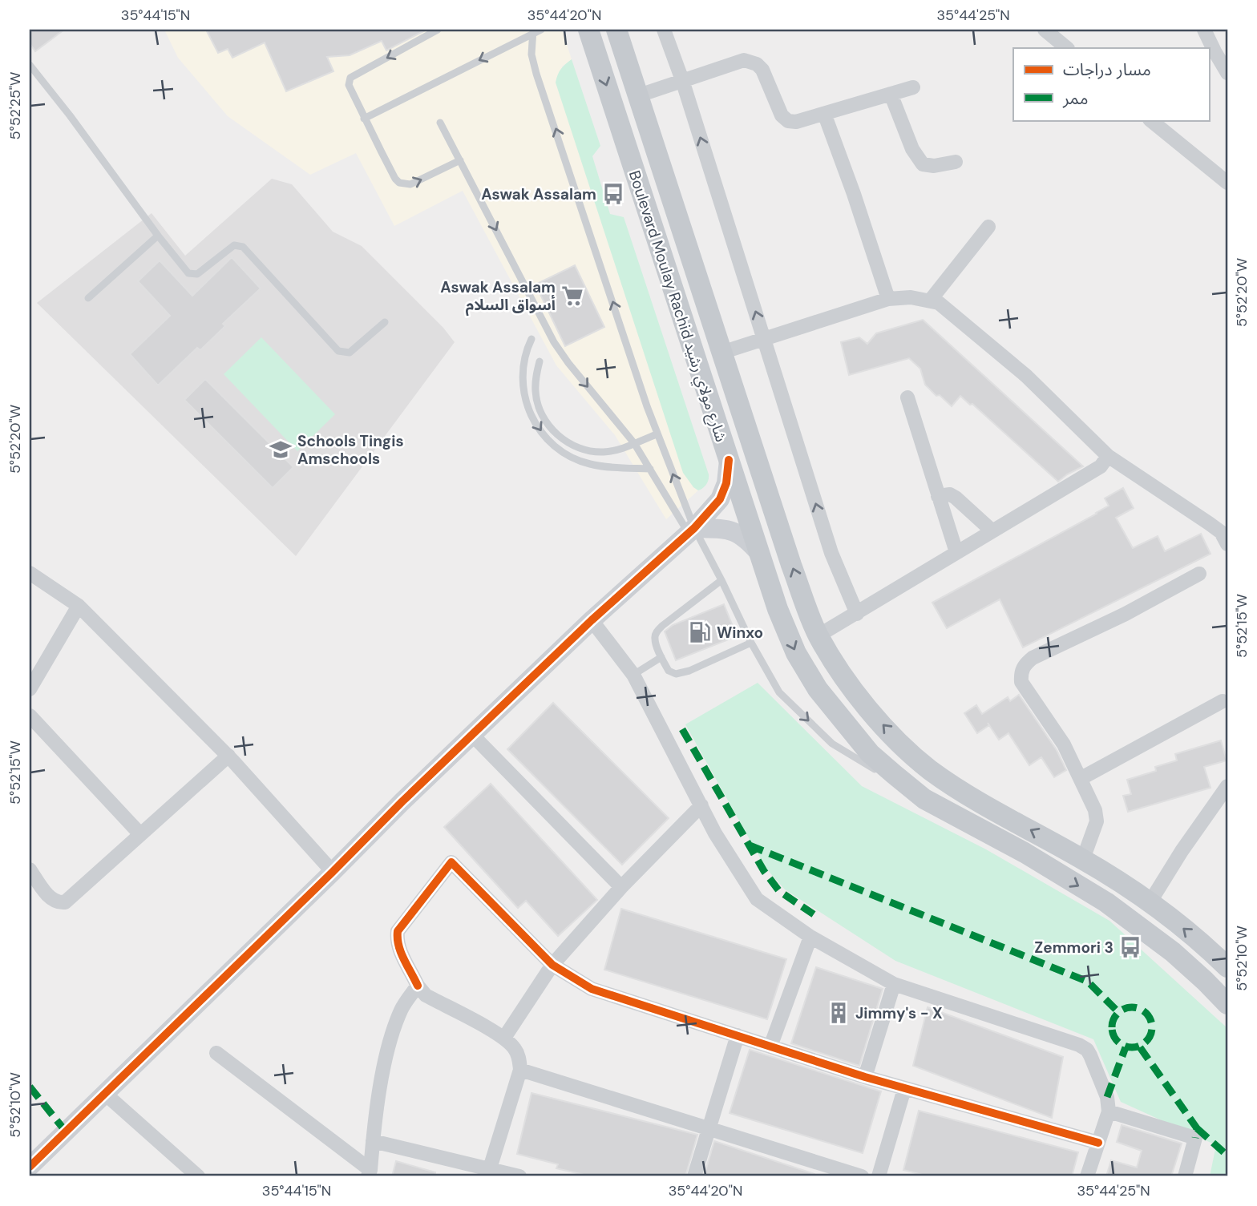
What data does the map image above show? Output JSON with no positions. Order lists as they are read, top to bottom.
{
  "streets": {
    "main road": ["Boulevard Moulay Rachid شارع مولاي رشيد"]
  },
  "places": {
    "bus stop": ["Aswak Assalam", "Zemmori 3"],
    "supermarket": ["Aswak Assalam أسواق السلام"],
    "school or university": ["Schools Tingis Amschools"],
    "fuel station": ["Winxo"],
    "building": ["Jimmy's - X"]
  },
  "legend": ["مسار دراجات", "ممر"],
  "coordinates": [
    "35°44'15\"N",
    "35°44'20\"N",
    "35°44'25\"N",
    "5°52'25\"W",
    "5°52'20\"W",
    "5°52'15\"W",
    "5°52'10\"W"
  ]
}
